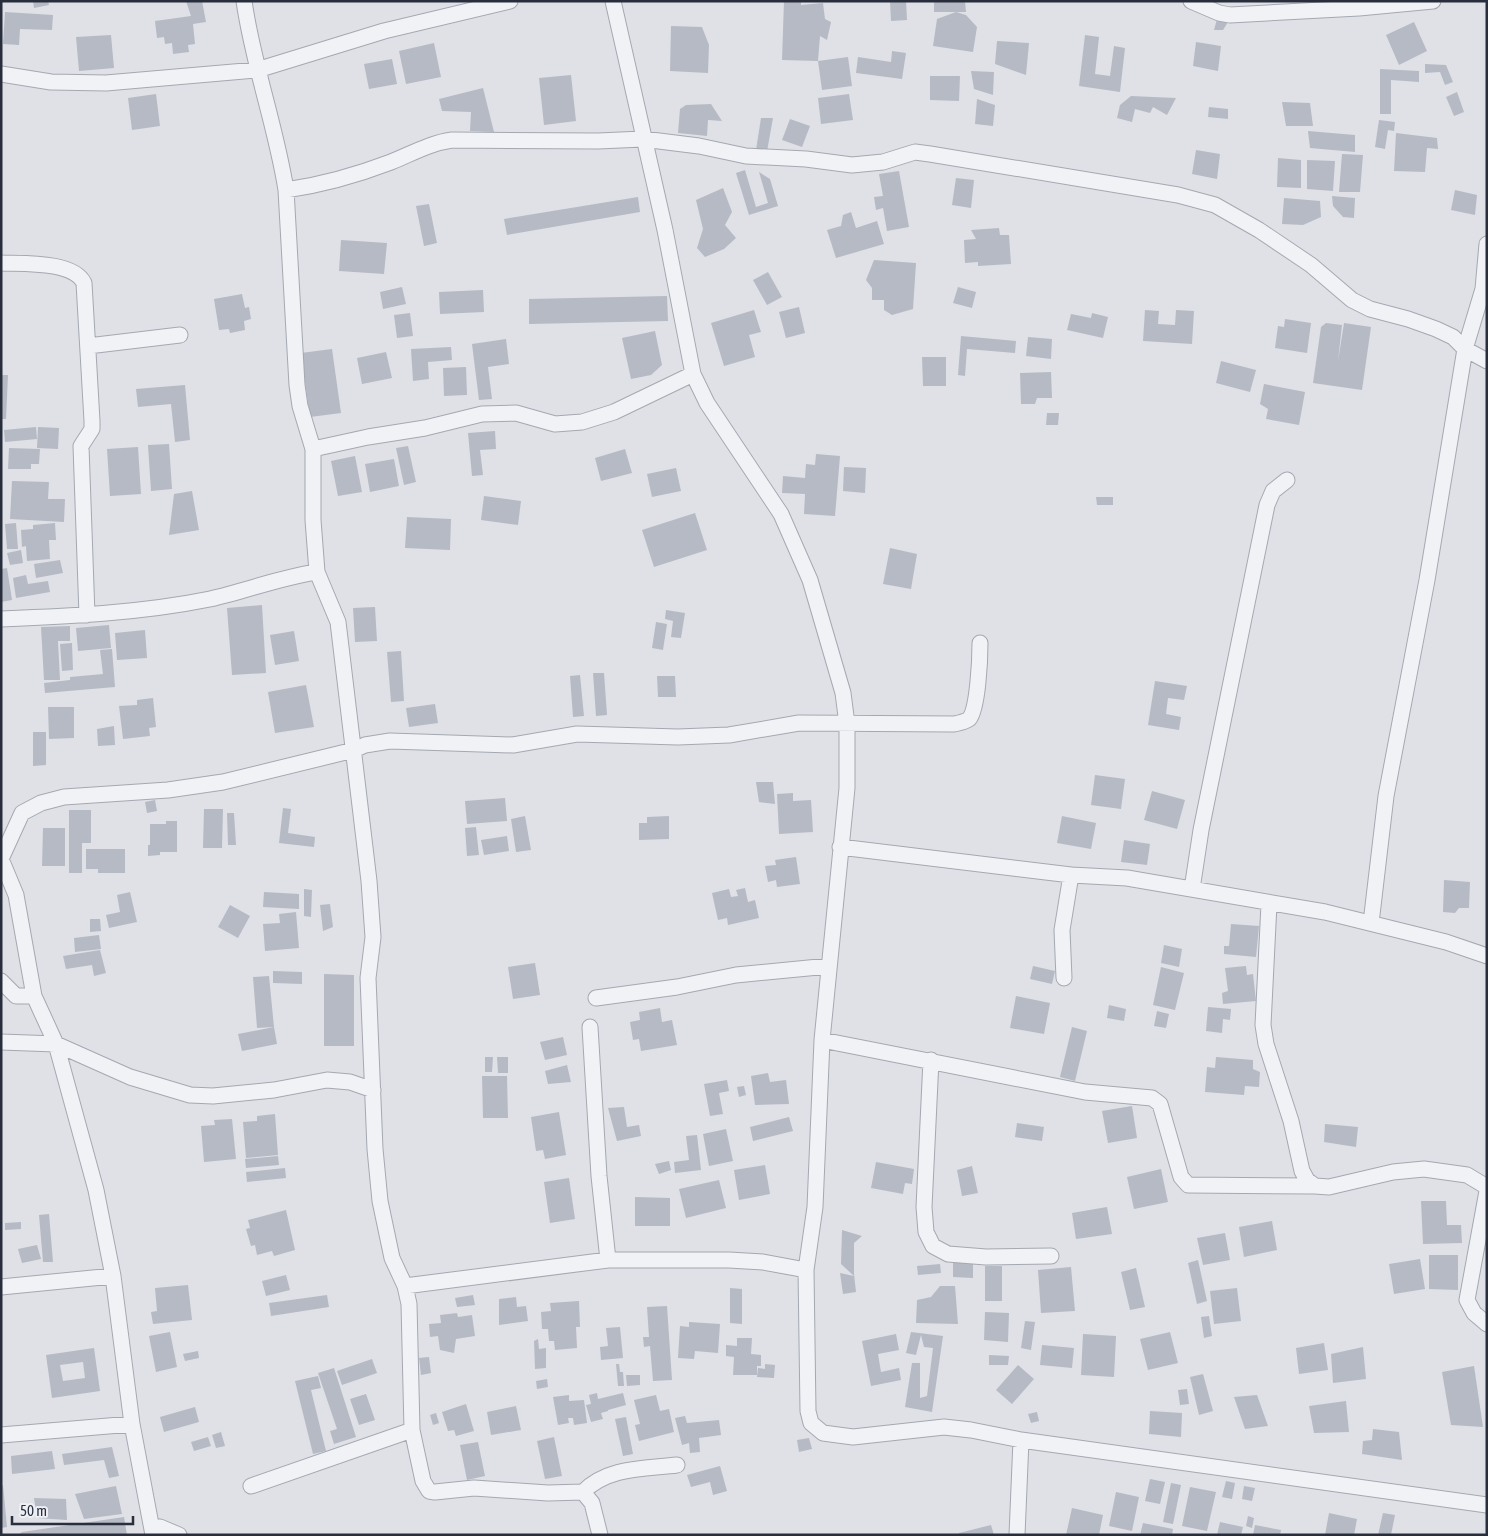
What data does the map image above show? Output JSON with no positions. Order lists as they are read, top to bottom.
{
  "scale_bar": "50 m"
}
